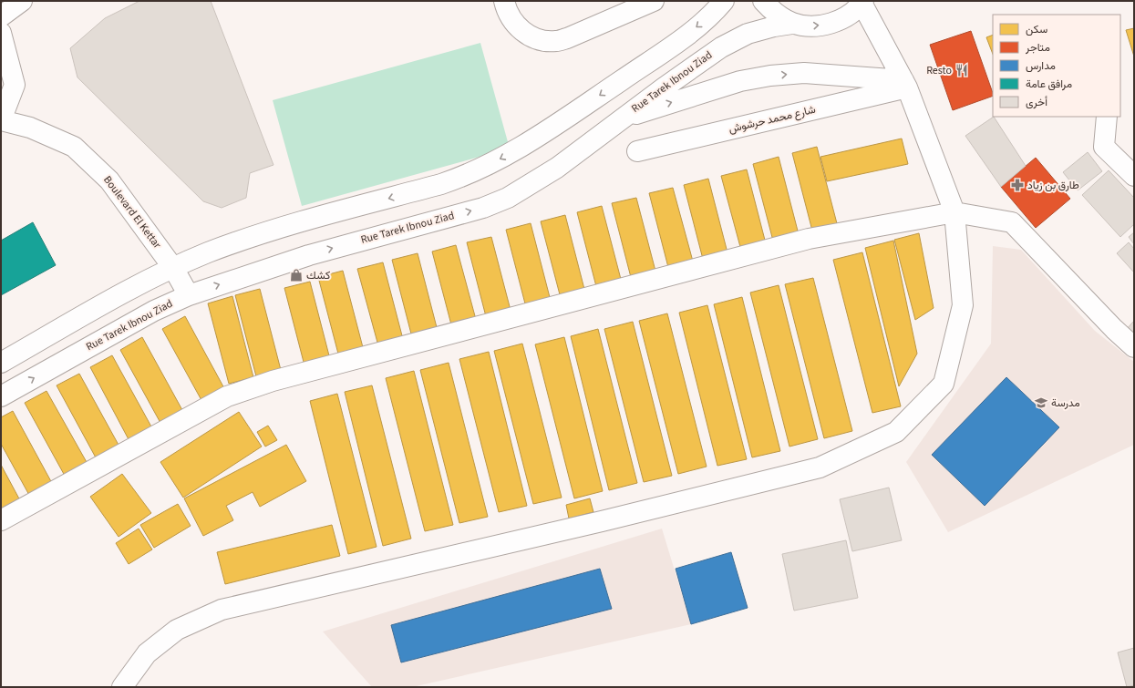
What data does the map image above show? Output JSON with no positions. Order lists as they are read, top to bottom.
{
  "streets": {
    "street": ["Rue Tarek Ibnou Ziad", "شارع محمد حرشوش", "Boulevard El Kettar"]
  },
  "crossings": [
    ["Rue Tarek Ibnou Ziad", "Boulevard El Kettar"]
  ],
  "places": {
    "restaurant": ["Resto"],
    "pharmacy": ["طارق بن زياد"],
    "shop": ["كشك"],
    "school or university": ["مدرسة"]
  },
  "legend": [
    "سكن",
    "متاجر",
    "مدارس",
    "مرافق عامة",
    "أخرى"
  ]
}
